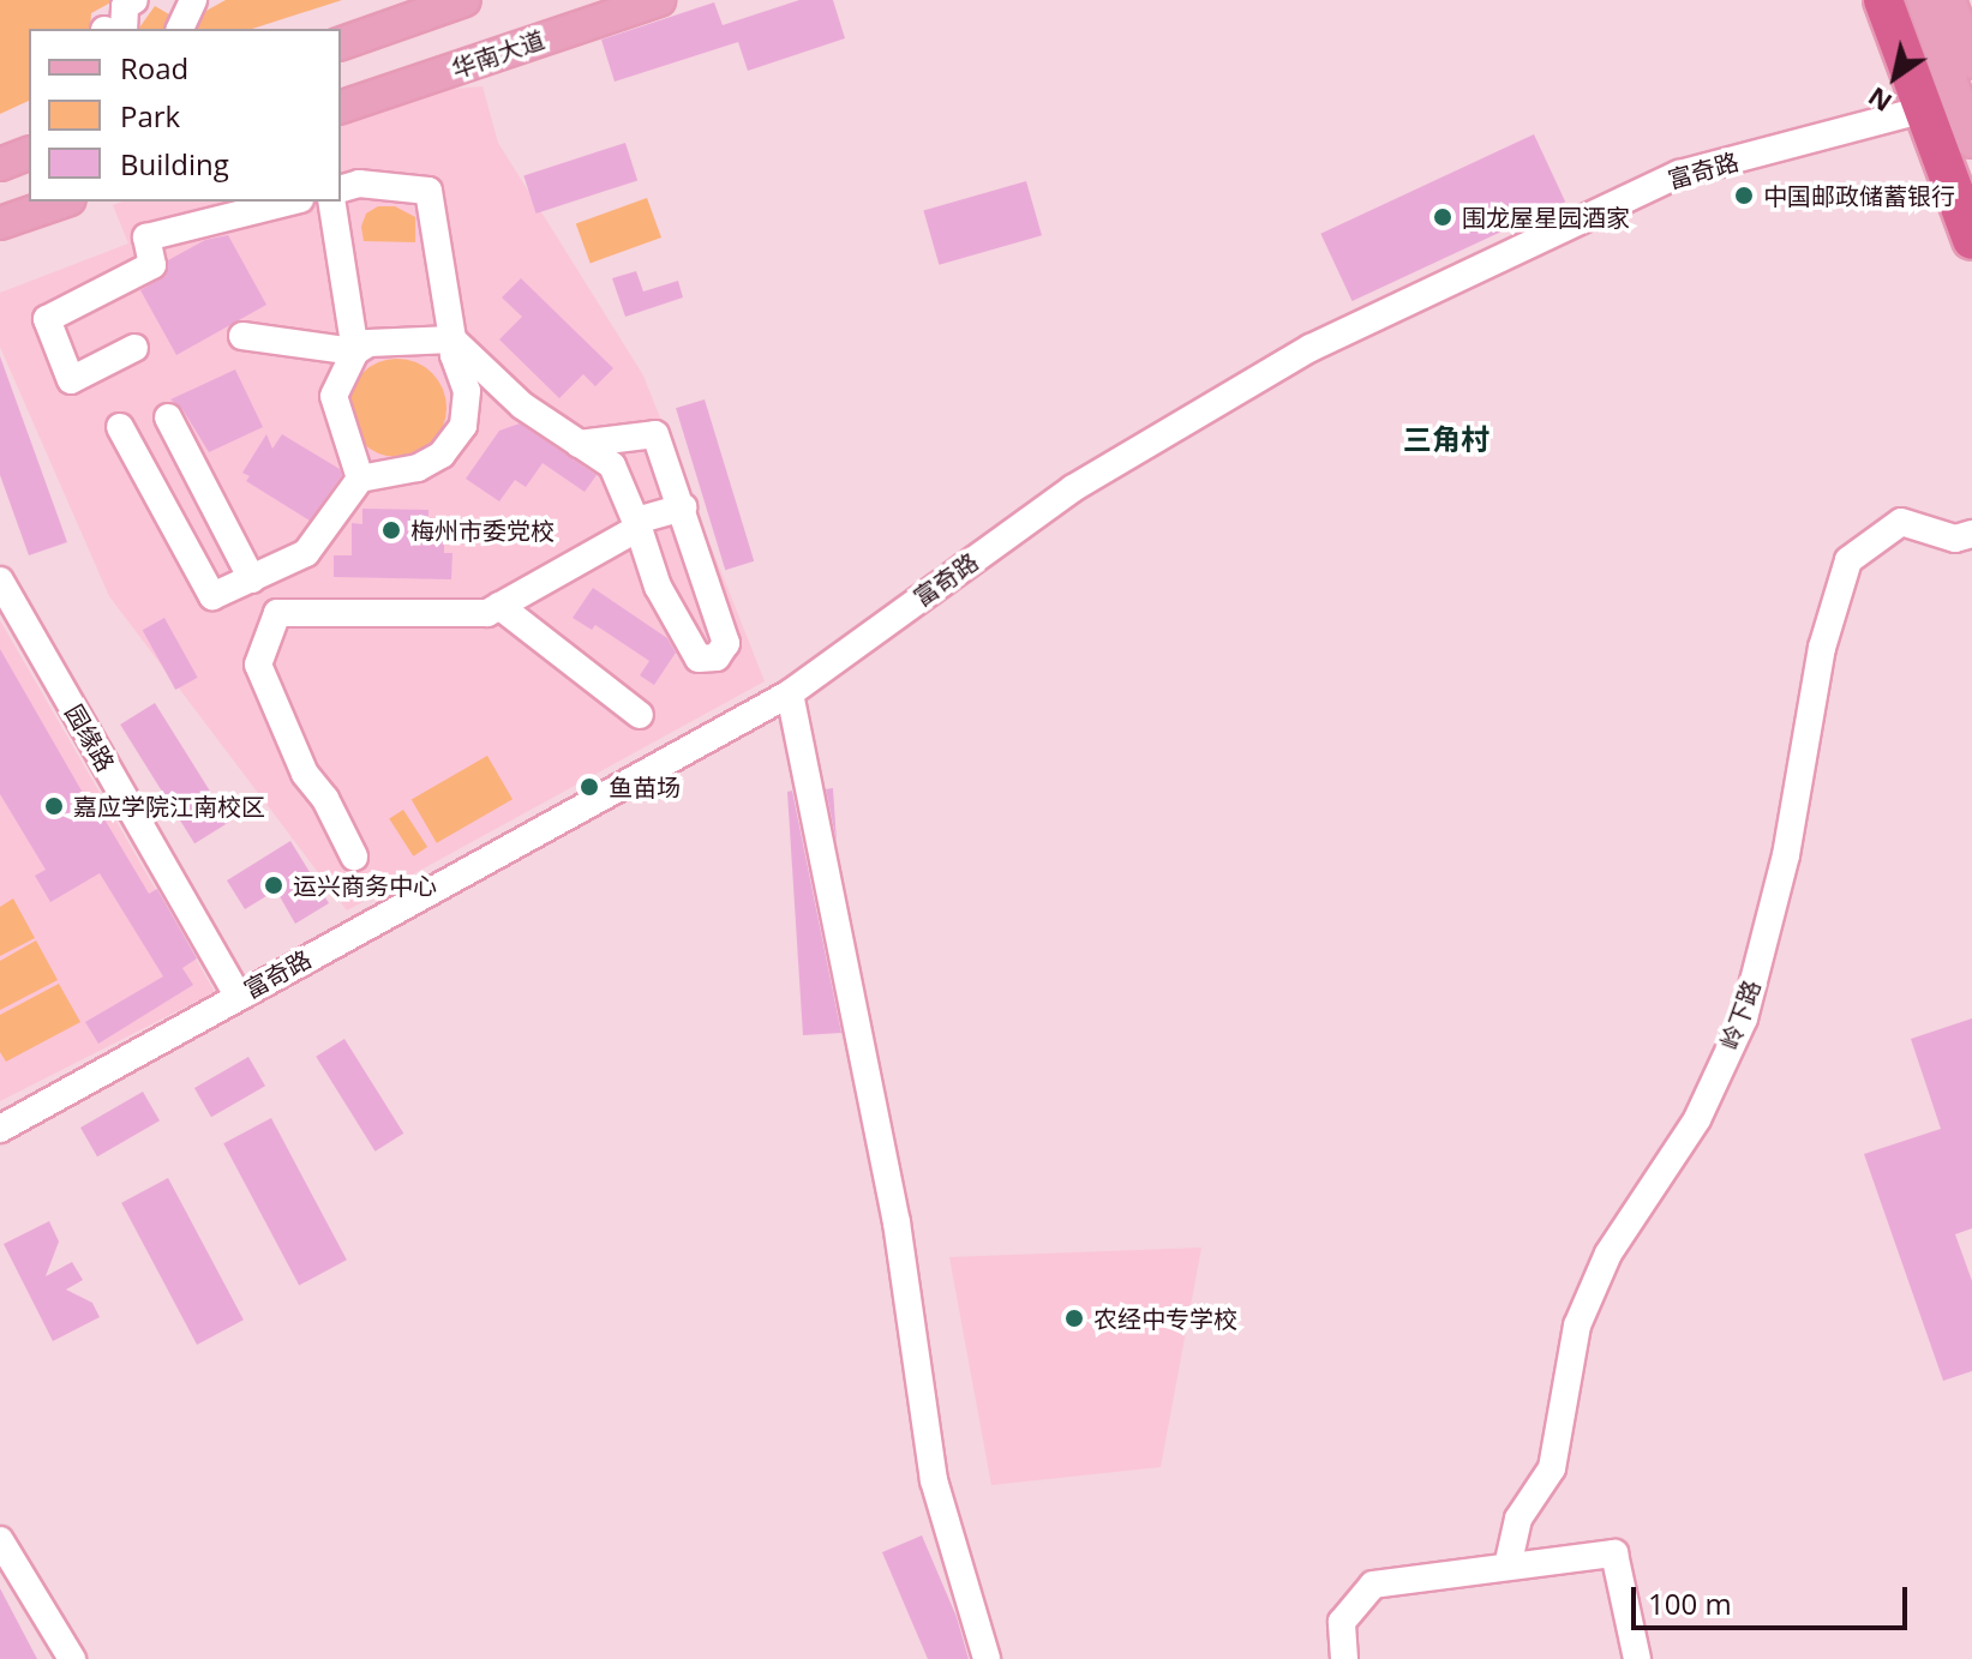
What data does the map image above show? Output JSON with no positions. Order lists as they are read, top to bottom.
{
  "streets": {
    "main road": ["华南大道"],
    "street": ["富奇路", "园缘路", "岭下路"]
  },
  "crossings": [
    ["富奇路", "园缘路"]
  ],
  "districts": ["三角村"],
  "places": [
    "中国邮政储蓄银行",
    "围龙屋星园酒家",
    "梅州市委党校",
    "鱼苗场",
    "嘉应学院江南校区",
    "运兴商务中心",
    "农经中专学校"
  ],
  "legend": ["Road", "Park", "Building"],
  "scale_bar": "100 m",
  "north": "bottom left"
}
